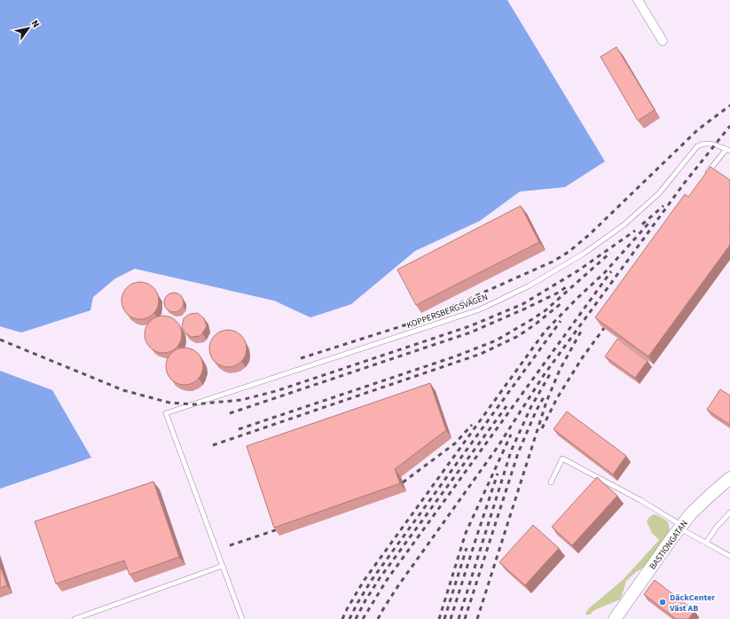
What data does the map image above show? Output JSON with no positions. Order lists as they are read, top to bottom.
{
  "streets": {
    "main road": ["BASTIONGATAN"],
    "lane": ["KOPPERSBERGSVÄGEN"]
  },
  "places": ["DäckCenter Väst AB"],
  "north": "top right"
}
